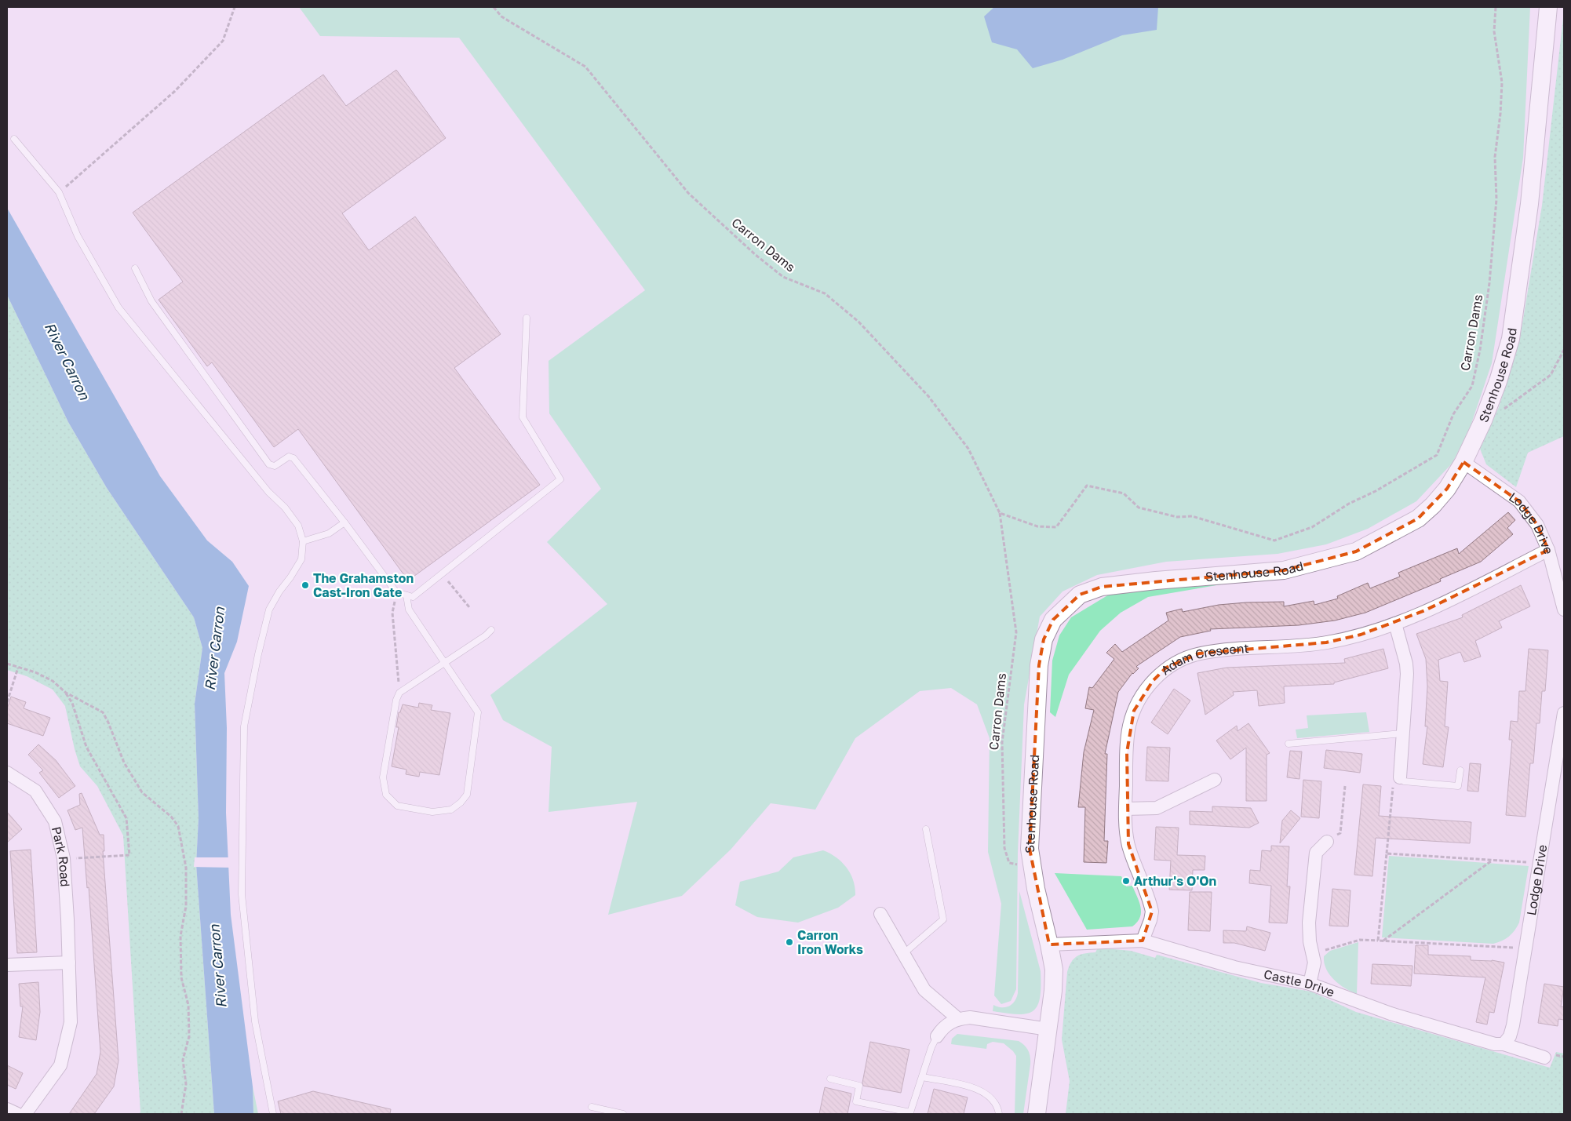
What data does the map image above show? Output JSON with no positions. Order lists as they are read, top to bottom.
{
  "streets": {
    "street": [
      "Stenhouse Road",
      "Lodge Drive",
      "Adam Crescent",
      "Park Road",
      "Castle Drive"
    ],
    "path": ["Carron Dams"]
  },
  "crossings": [
    ["Stenhouse Road", "Lodge Drive"],
    ["Stenhouse Road", "Castle Drive"],
    ["Lodge Drive", "Adam Crescent"],
    ["Lodge Drive", "Castle Drive"],
    ["Adam Crescent", "Castle Drive"]
  ],
  "water": ["River Carron"],
  "places": ["The Grahamston Cast-Iron Gate", "Arthur's O'On", "Carron Iron Works"]
}
